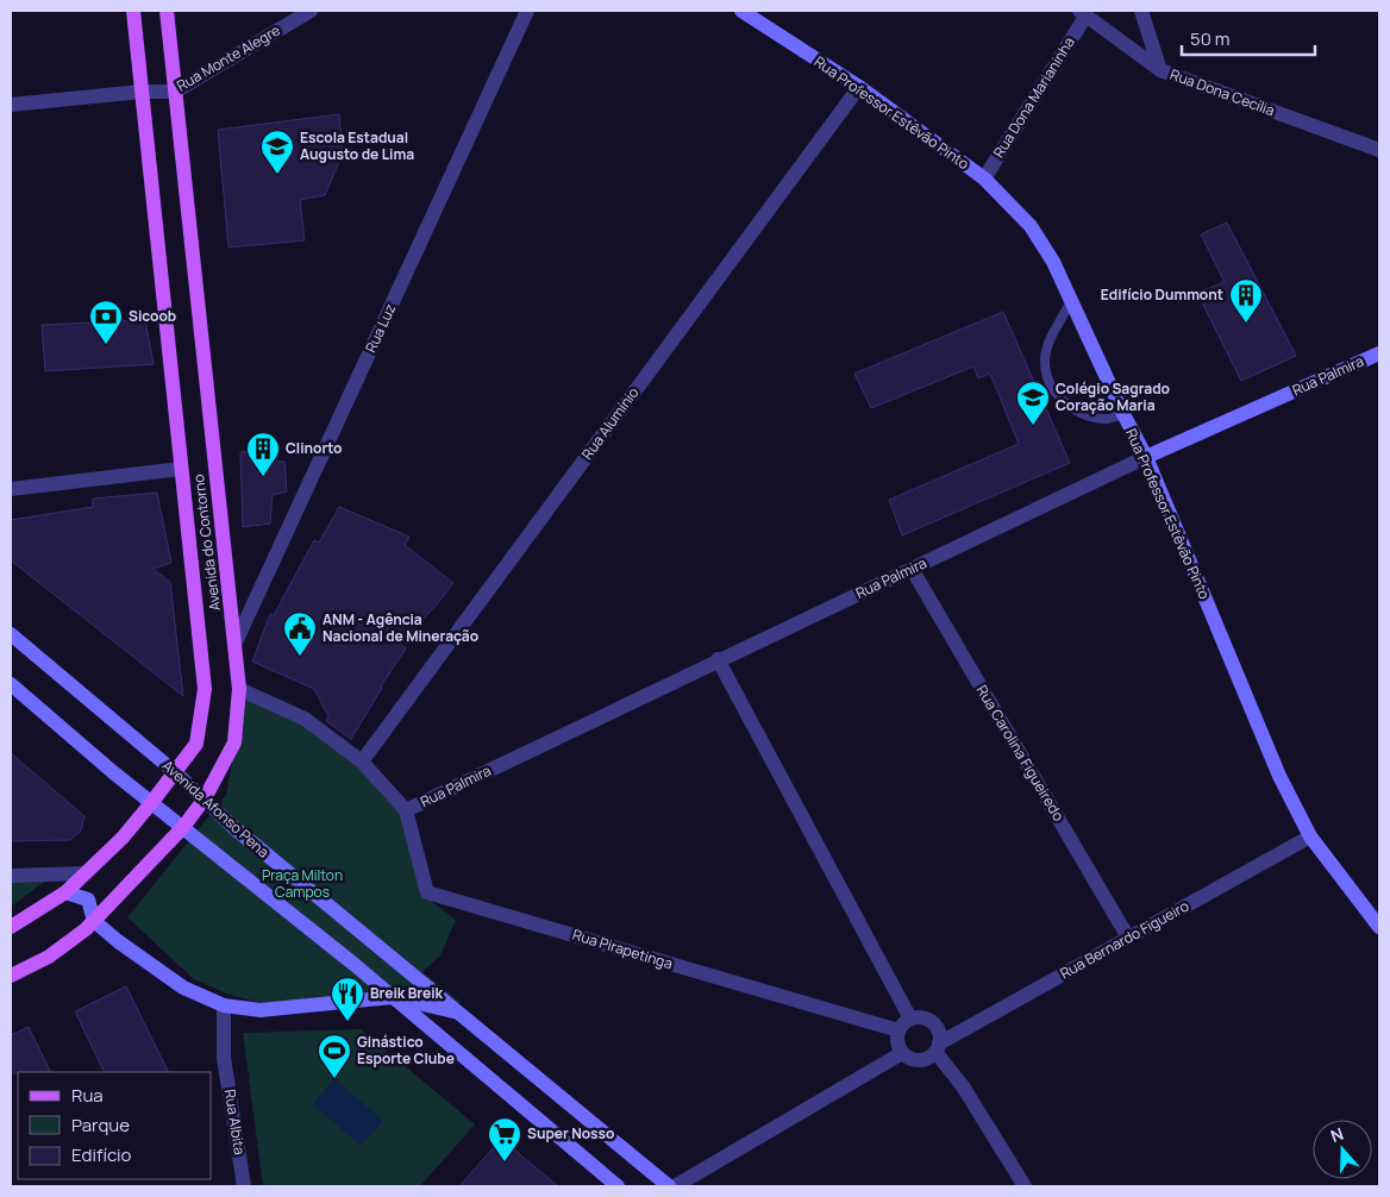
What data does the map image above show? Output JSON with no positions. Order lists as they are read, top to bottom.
{
  "streets": {
    "main road": [
      "Rua Professor Estêvão Pinto",
      "Rua Palmira",
      "Avenida do Contorno",
      "Avenida Afonso Pena"
    ],
    "street": [
      "Rua Monte Alegre",
      "Rua Dona Cecília",
      "Rua Dona Marianinha",
      "Rua Luz",
      "Rua Alumínio",
      "Rua Carolina Figueiredo",
      "Rua Bernardo Figueiro",
      "Rua Pirapetinga",
      "Rua Albita"
    ]
  },
  "crossings": [
    ["Rua Monte Alegre", "Avenida do Contorno"],
    ["Rua Dona Cecília", "Rua Dona Marianinha"],
    ["Rua Dona Marianinha", "Rua Professor Estêvão Pinto"],
    ["Rua Professor Estêvão Pinto", "Rua Palmira"],
    ["Rua Professor Estêvão Pinto", "Rua Alumínio"],
    ["Rua Professor Estêvão Pinto", "Rua Bernardo Figueiro"],
    ["Rua Luz", "Avenida do Contorno"],
    ["Rua Palmira", "Rua Carolina Figueiredo"],
    ["Rua Palmira", "Rua Pirapetinga"],
    ["Avenida do Contorno", "Avenida Afonso Pena"],
    ["Rua Carolina Figueiredo", "Rua Bernardo Figueiro"],
    ["Rua Bernardo Figueiro", "Rua Pirapetinga"]
  ],
  "parks": ["Praça Milton Campos"],
  "places": {
    "school or university": ["Escola Estadual Augusto de Lima", "Colégio Sagrado Coração Maria"],
    "building": ["Edifício Dummont", "Clinorto"],
    "bank": ["Sicoob"],
    "public building": ["ANM - Agência Nacional de Mineração"],
    "restaurant": ["Breik Breik"],
    "sports": ["Ginástico Esporte Clube"],
    "supermarket": ["Super Nosso"]
  },
  "legend": ["Rua", "Parque", "Edifício"],
  "scale_bar": "50 m",
  "north": "top"
}
